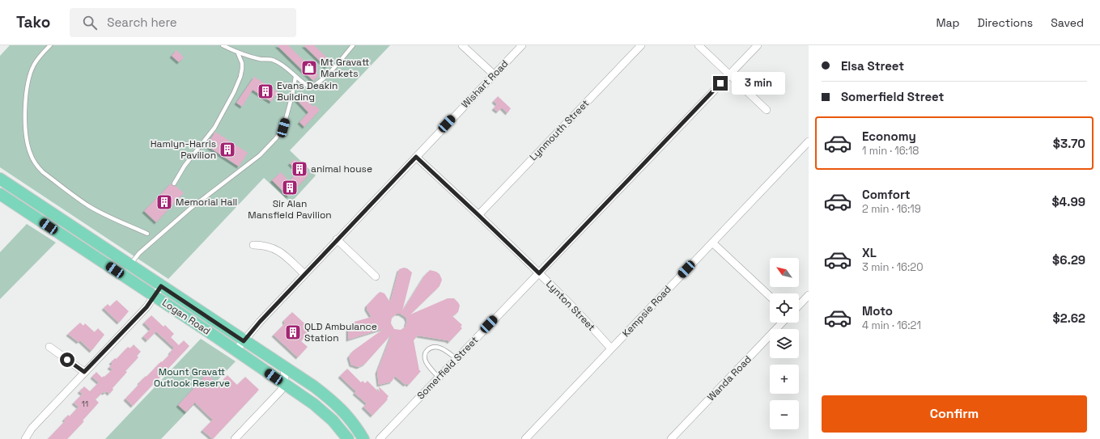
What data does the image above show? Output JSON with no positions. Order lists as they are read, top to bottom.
{
  "streets": {
    "main road": ["Logan Road"],
    "street": [
      "Wishart Road",
      "Lynmouth Street",
      "Lynton Street",
      "Kempsie Road",
      "Somerfield Street",
      "Wanda Road"
    ]
  },
  "crossings": [
    ["Wishart Road", "Lynton Street"],
    ["Wishart Road", "Logan Road"],
    ["Lynmouth Street", "Lynton Street"],
    ["Lynton Street", "Kempsie Road"],
    ["Lynton Street", "Somerfield Street"]
  ],
  "parks": ["Mount Gravatt Outlook Reserve"],
  "places": {
    "shop": ["Mt Gravatt Markets"],
    "building": [
      "Evans Deakin Building",
      "Hamlyn-Harris Pavilion",
      "animal house",
      "Sir Alan Mansfield Pavilion",
      "Memorial Hall",
      "QLD Ambulance Station"
    ]
  },
  "house_numbers": ["11"],
  "north": "top left",
  "page": {
    "header": "Tako",
    "search": "Search here",
    "nav": ["Map", "Directions", "Saved"],
    "banner": ["Elsa Street", "Somerfield Street"],
    "bubble": "3 min",
    "list": [
      {
        "name": "Economy",
        "note": "1 min · 16:18",
        "value": "$3.70"
      },
      {
        "name": "Comfort",
        "note": "2 min · 16:19",
        "value": "$4.99"
      },
      {
        "name": "XL",
        "note": "3 min · 16:20",
        "value": "$6.29"
      },
      {
        "name": "Moto",
        "note": "4 min · 16:21",
        "value": "$2.62"
      }
    ],
    "map_buttons": ["+", "−"],
    "buttons": "Confirm"
  }
}
